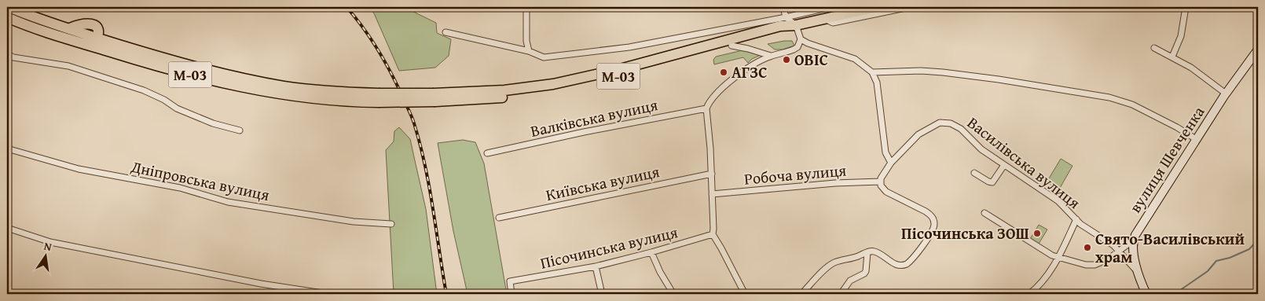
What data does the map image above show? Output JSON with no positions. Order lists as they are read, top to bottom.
{
  "streets": {
    "highway": ["М-03"],
    "street": [
      "Валківська вулиця",
      "вулиця Шевченка",
      "Василівська вулиця",
      "Робоча вулиця",
      "Дніпровська вулиця",
      "Київська вулиця",
      "Пісочинська вулиця"
    ]
  },
  "crossings": [
    ["Василівська вулиця", "Робоча вулиця"]
  ],
  "places": [
    "ОВІС",
    "АГЗС",
    "Пісочинська ЗОШ",
    "Свято-Василівський храм"
  ],
  "north": "top"
}
